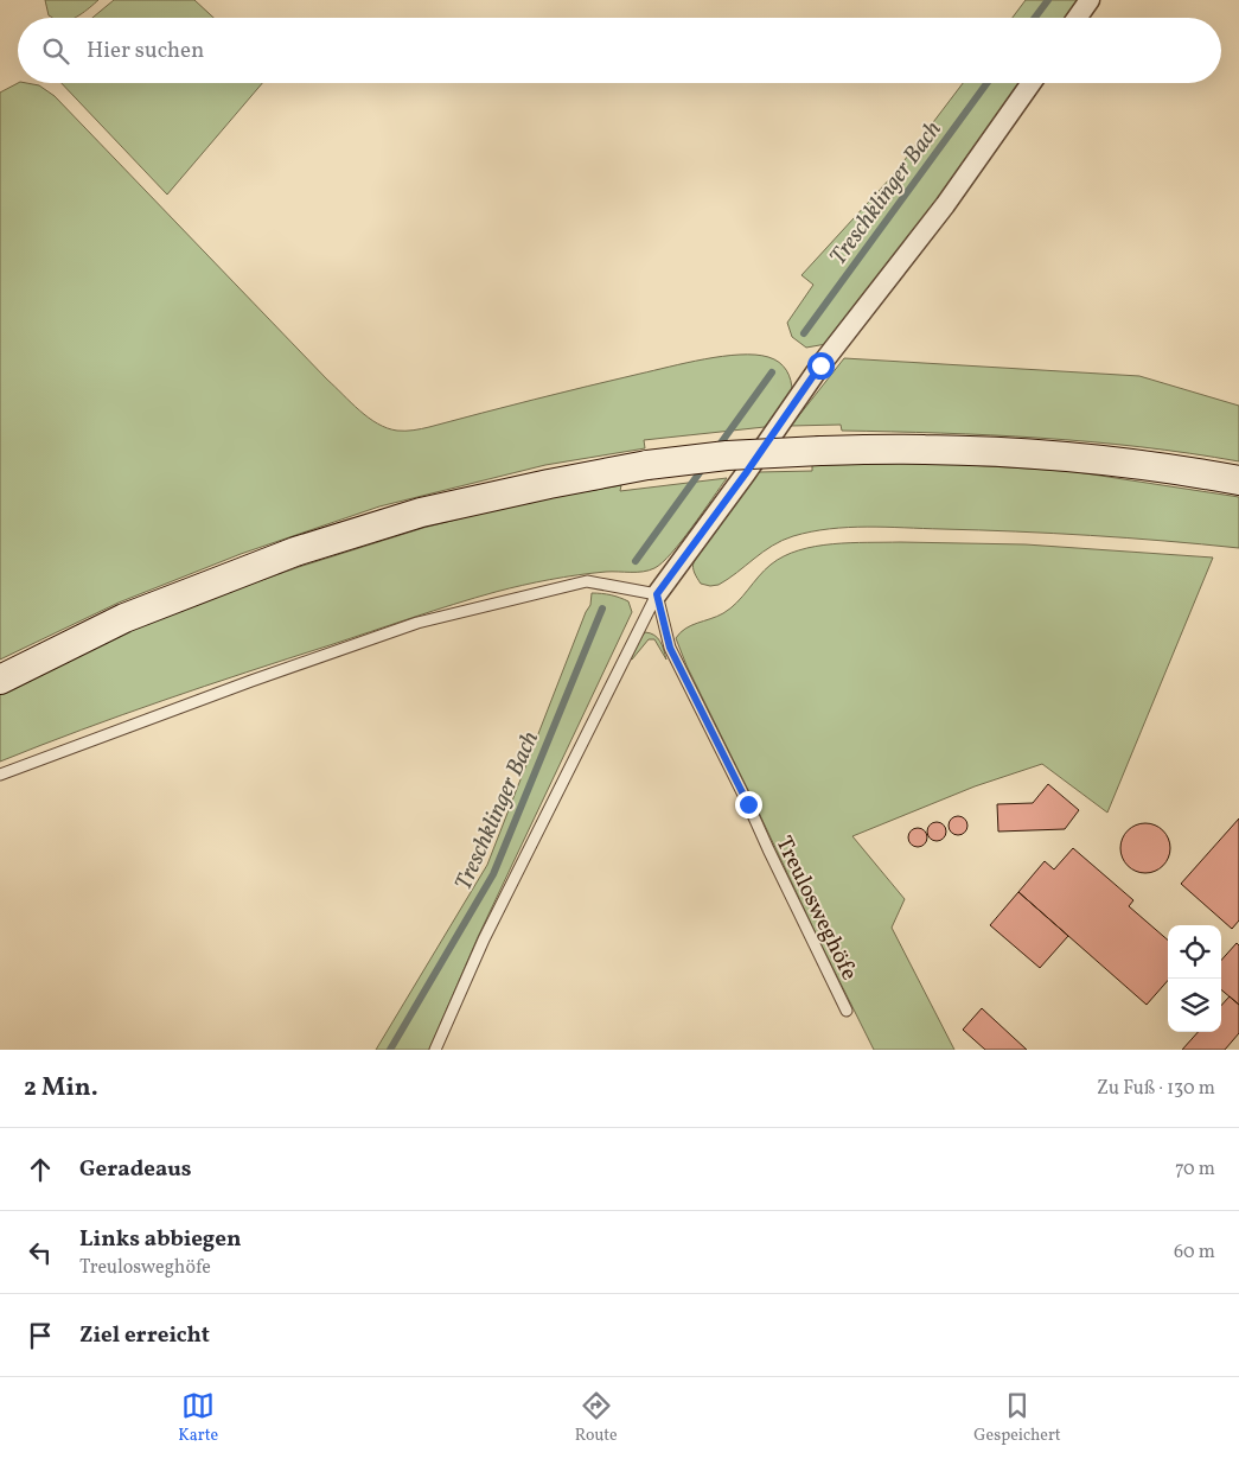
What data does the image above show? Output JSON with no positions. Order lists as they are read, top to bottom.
{
  "streets": {
    "lane": ["Treulosweghöfe"]
  },
  "water": ["Treschklinger Bach"],
  "page": {
    "search": "Hier suchen",
    "heading": ["2 Min.", "Zu Fuß · 130 m"],
    "list": [
      ["Geradeaus", "70 m"],
      ["Links abbiegen", "Treulosweghöfe", "60 m"],
      "Ziel erreicht"
    ],
    "nav": ["Karte", "Route", "Gespeichert"]
  }
}
